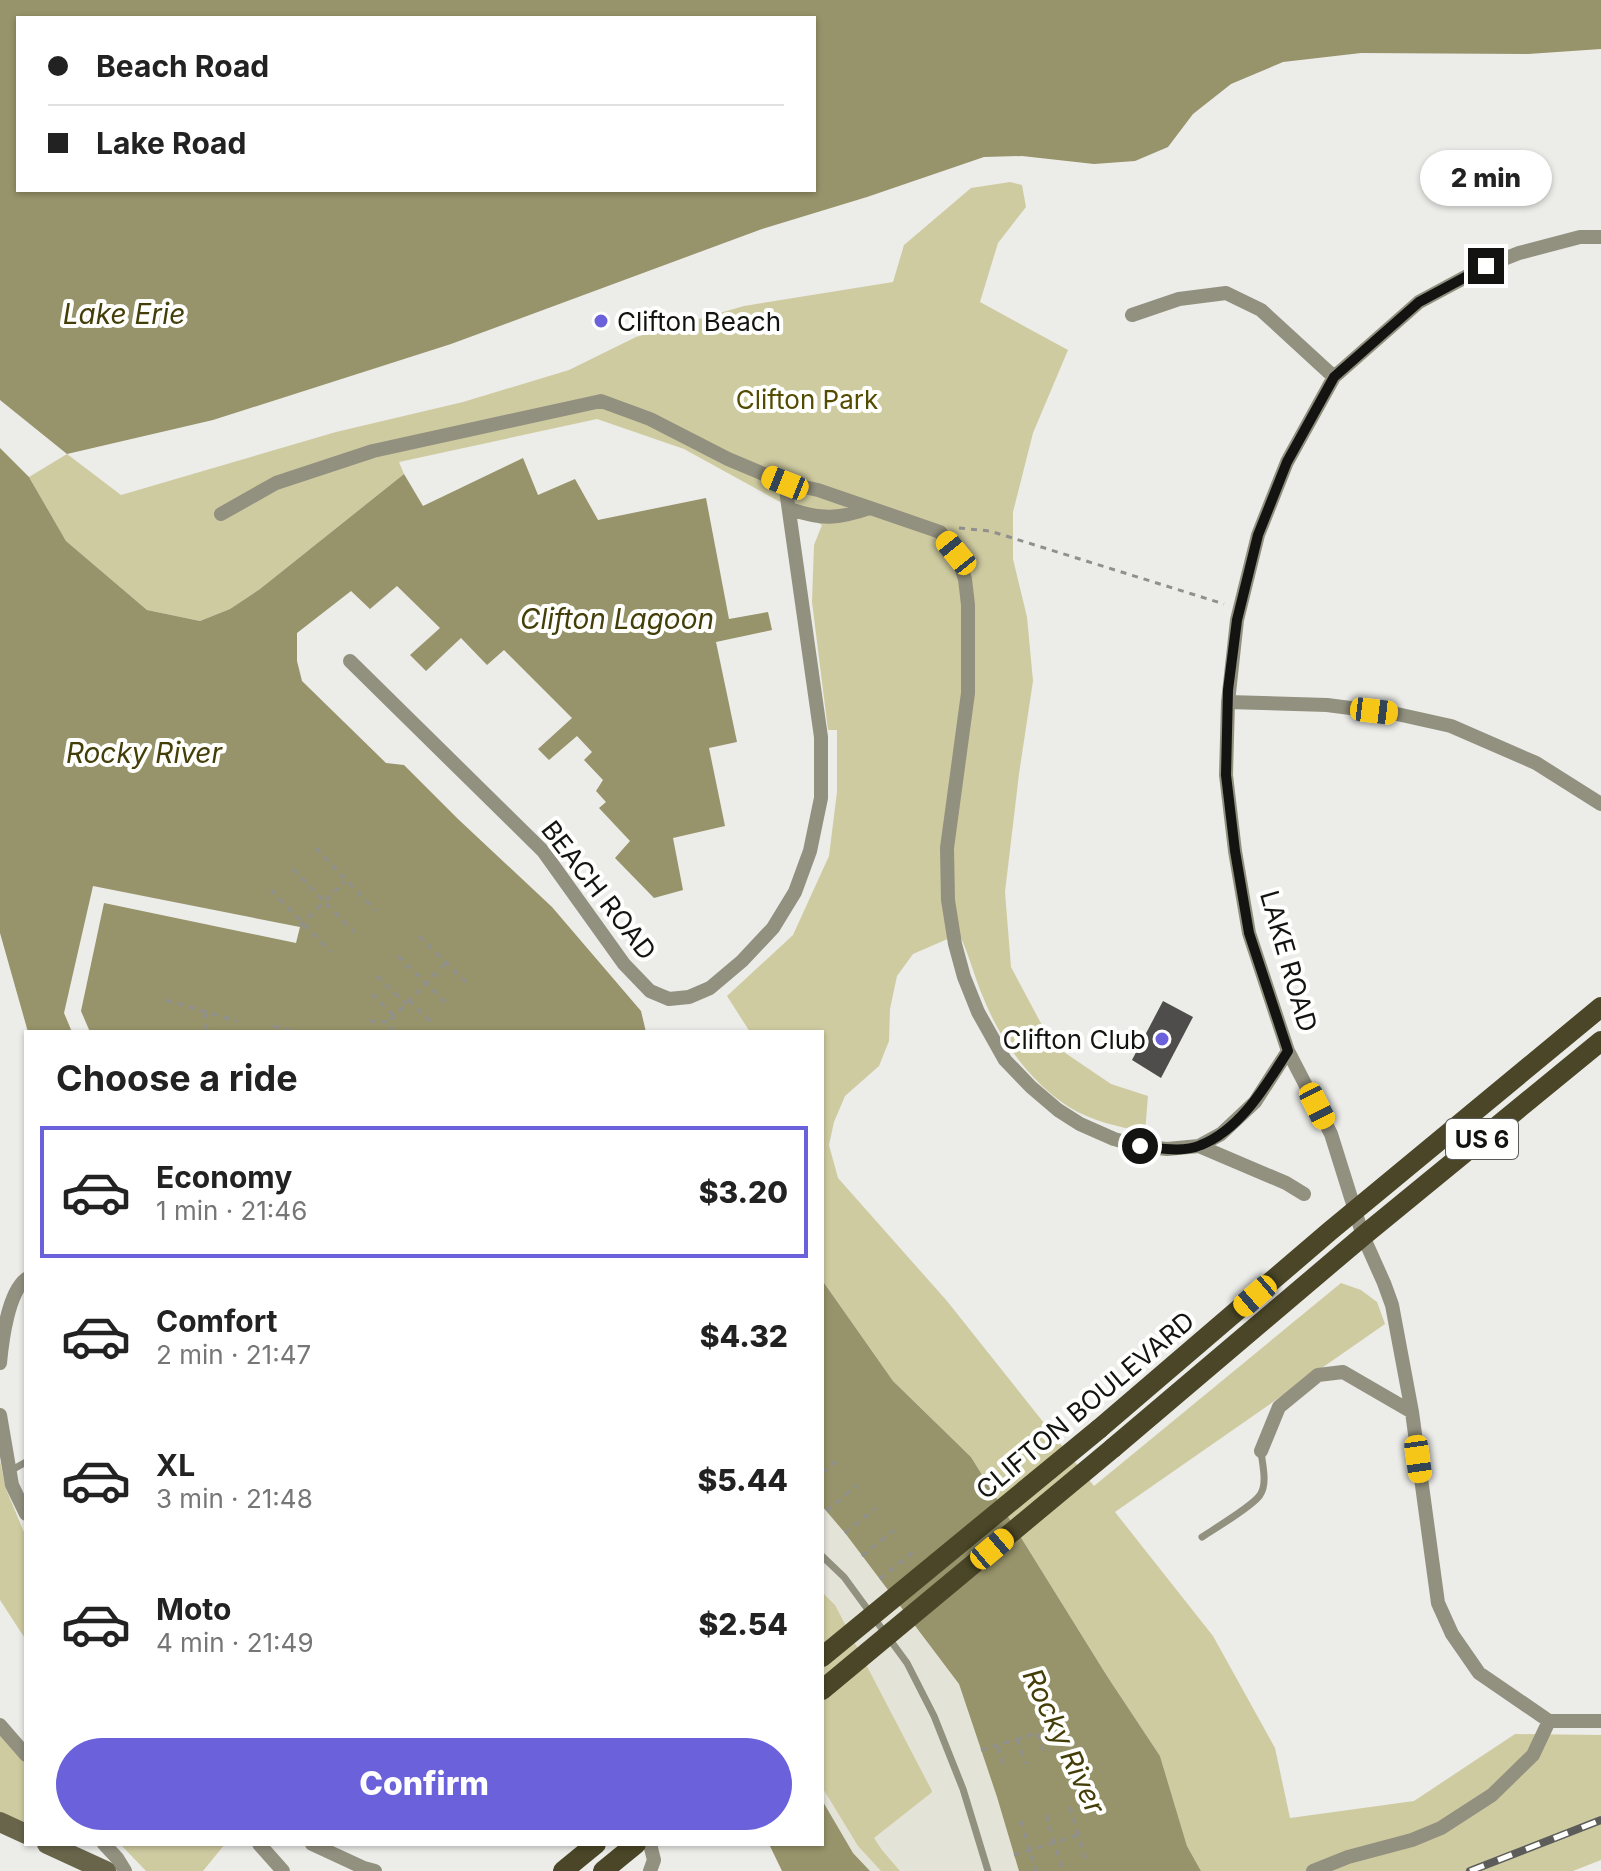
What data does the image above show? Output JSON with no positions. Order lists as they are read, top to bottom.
{
  "streets": {
    "main road": ["US 6", "CLIFTON BOULEVARD"],
    "street": ["BEACH ROAD", "LAKE ROAD"]
  },
  "crossings": [
    ["LAKE ROAD", "CLIFTON BOULEVARD"]
  ],
  "water": ["Lake Erie", "Clifton Lagoon", "Rocky River"],
  "parks": ["Clifton Park"],
  "places": ["Clifton Beach", "Clifton Club"],
  "page": {
    "banner": ["Beach Road", "Lake Road"],
    "bubble": "2 min",
    "heading": "Choose a ride",
    "list": [
      {
        "name": "Economy",
        "note": "1 min · 21:46",
        "value": "$3.20"
      },
      {
        "name": "Comfort",
        "note": "2 min · 21:47",
        "value": "$4.32"
      },
      {
        "name": "XL",
        "note": "3 min · 21:48",
        "value": "$5.44"
      },
      {
        "name": "Moto",
        "note": "4 min · 21:49",
        "value": "$2.54"
      }
    ],
    "buttons": "Confirm"
  }
}
